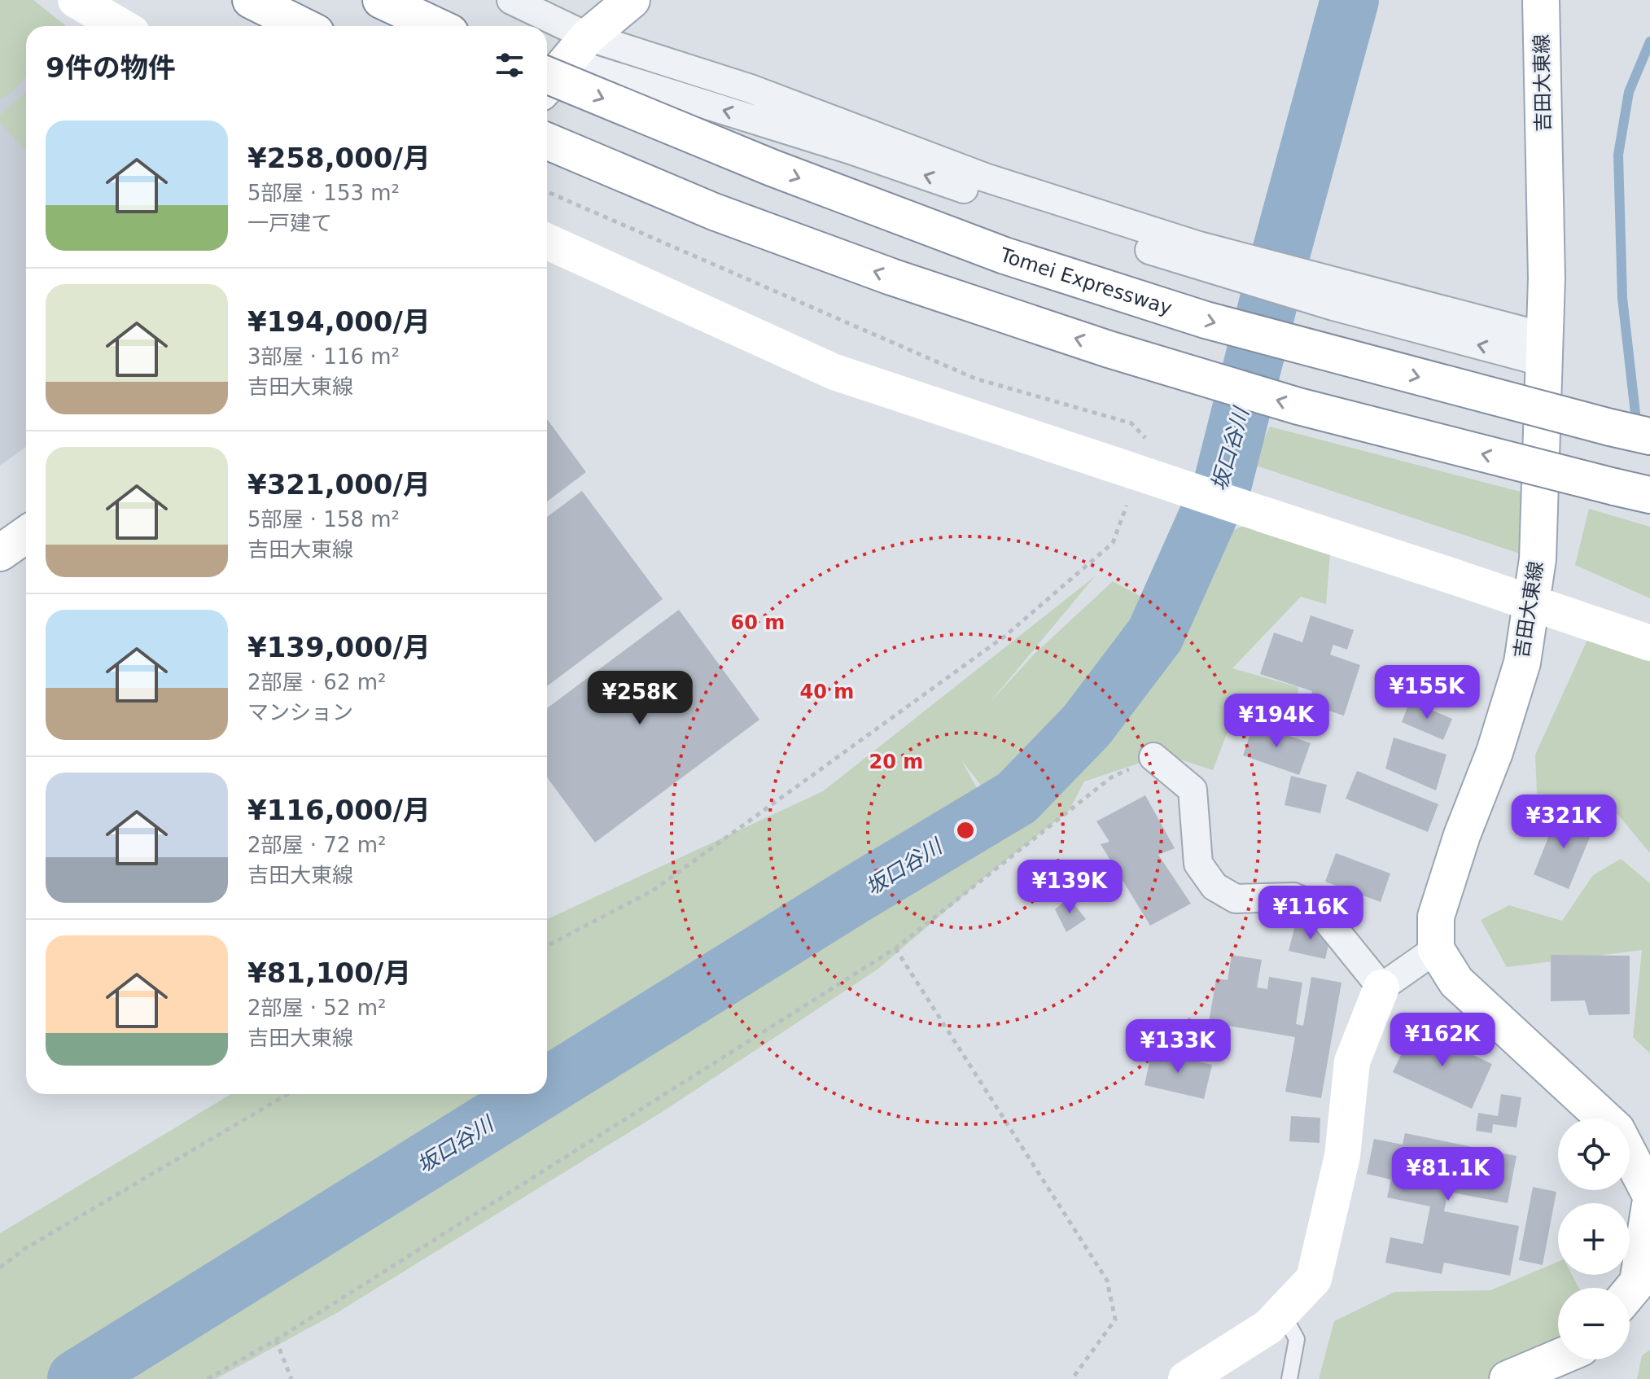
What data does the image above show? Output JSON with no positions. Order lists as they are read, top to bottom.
{
  "streets": {
    "main road": ["吉田大東線", "Tomei Expressway"]
  },
  "water": ["坂口谷川"],
  "page": {
    "heading": "9件の物件",
    "list": [
      {
        "name": "¥258,000/月",
        "note": "5部屋 · 153 m² · 一戸建て"
      },
      {
        "name": "¥194,000/月",
        "note": "3部屋 · 116 m² · 吉田大東線"
      },
      {
        "name": "¥321,000/月",
        "note": "5部屋 · 158 m² · 吉田大東線"
      },
      {
        "name": "¥139,000/月",
        "note": "2部屋 · 62 m² · マンション"
      },
      {
        "name": "¥116,000/月",
        "note": "2部屋 · 72 m² · 吉田大東線"
      },
      {
        "name": "¥81,100/月",
        "note": "2部屋 · 52 m² · 吉田大東線"
      }
    ],
    "price": [
      "¥155K",
      "¥258K",
      "¥194K",
      "¥321K",
      "¥139K",
      "¥116K",
      "¥162K",
      "¥133K",
      "¥81.1K"
    ],
    "map_buttons": ["+", "−"]
  },
  "rings": ["60 m", "40 m", "20 m"]
}
